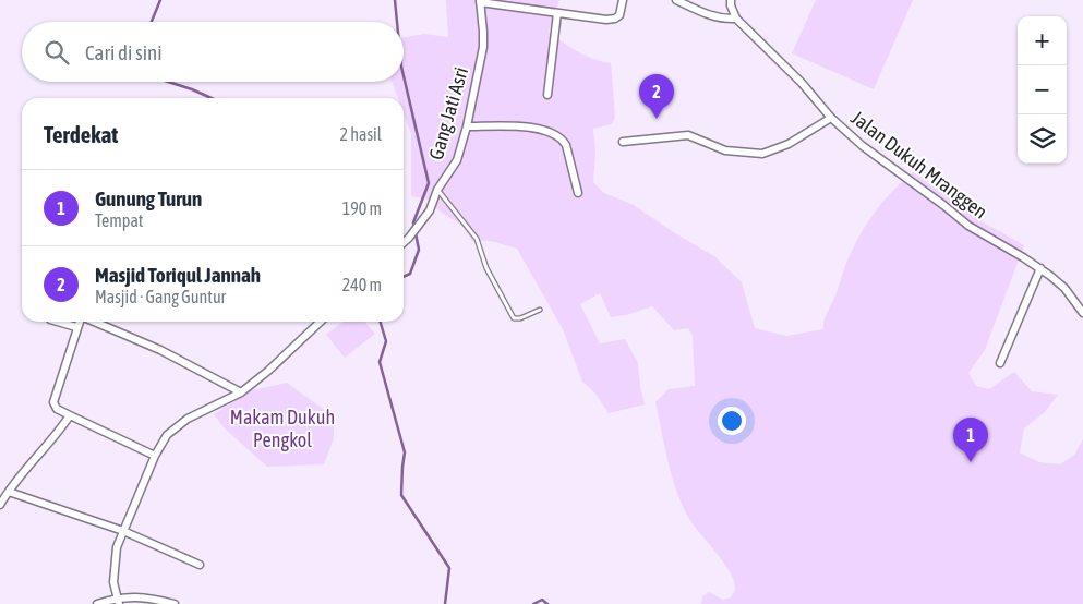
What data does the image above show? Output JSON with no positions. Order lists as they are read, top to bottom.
{
  "streets": {
    "street": ["Gang Jati Asri", "Jalan Dukuh Mranggen"]
  },
  "parks": ["Makam Dukuh Pengkol"],
  "page": {
    "map_buttons": ["+", "−"],
    "search": "Cari di sini",
    "pins": ["2", "1"],
    "heading": ["Terdekat", "2 hasil"],
    "list": [
      {
        "mark": "1",
        "name": "Gunung Turun",
        "note": "Tempat",
        "value": "190 m"
      },
      {
        "mark": "2",
        "name": "Masjid Toriqul Jannah",
        "note": "Masjid · Gang Guntur",
        "value": "240 m"
      }
    ]
  }
}
